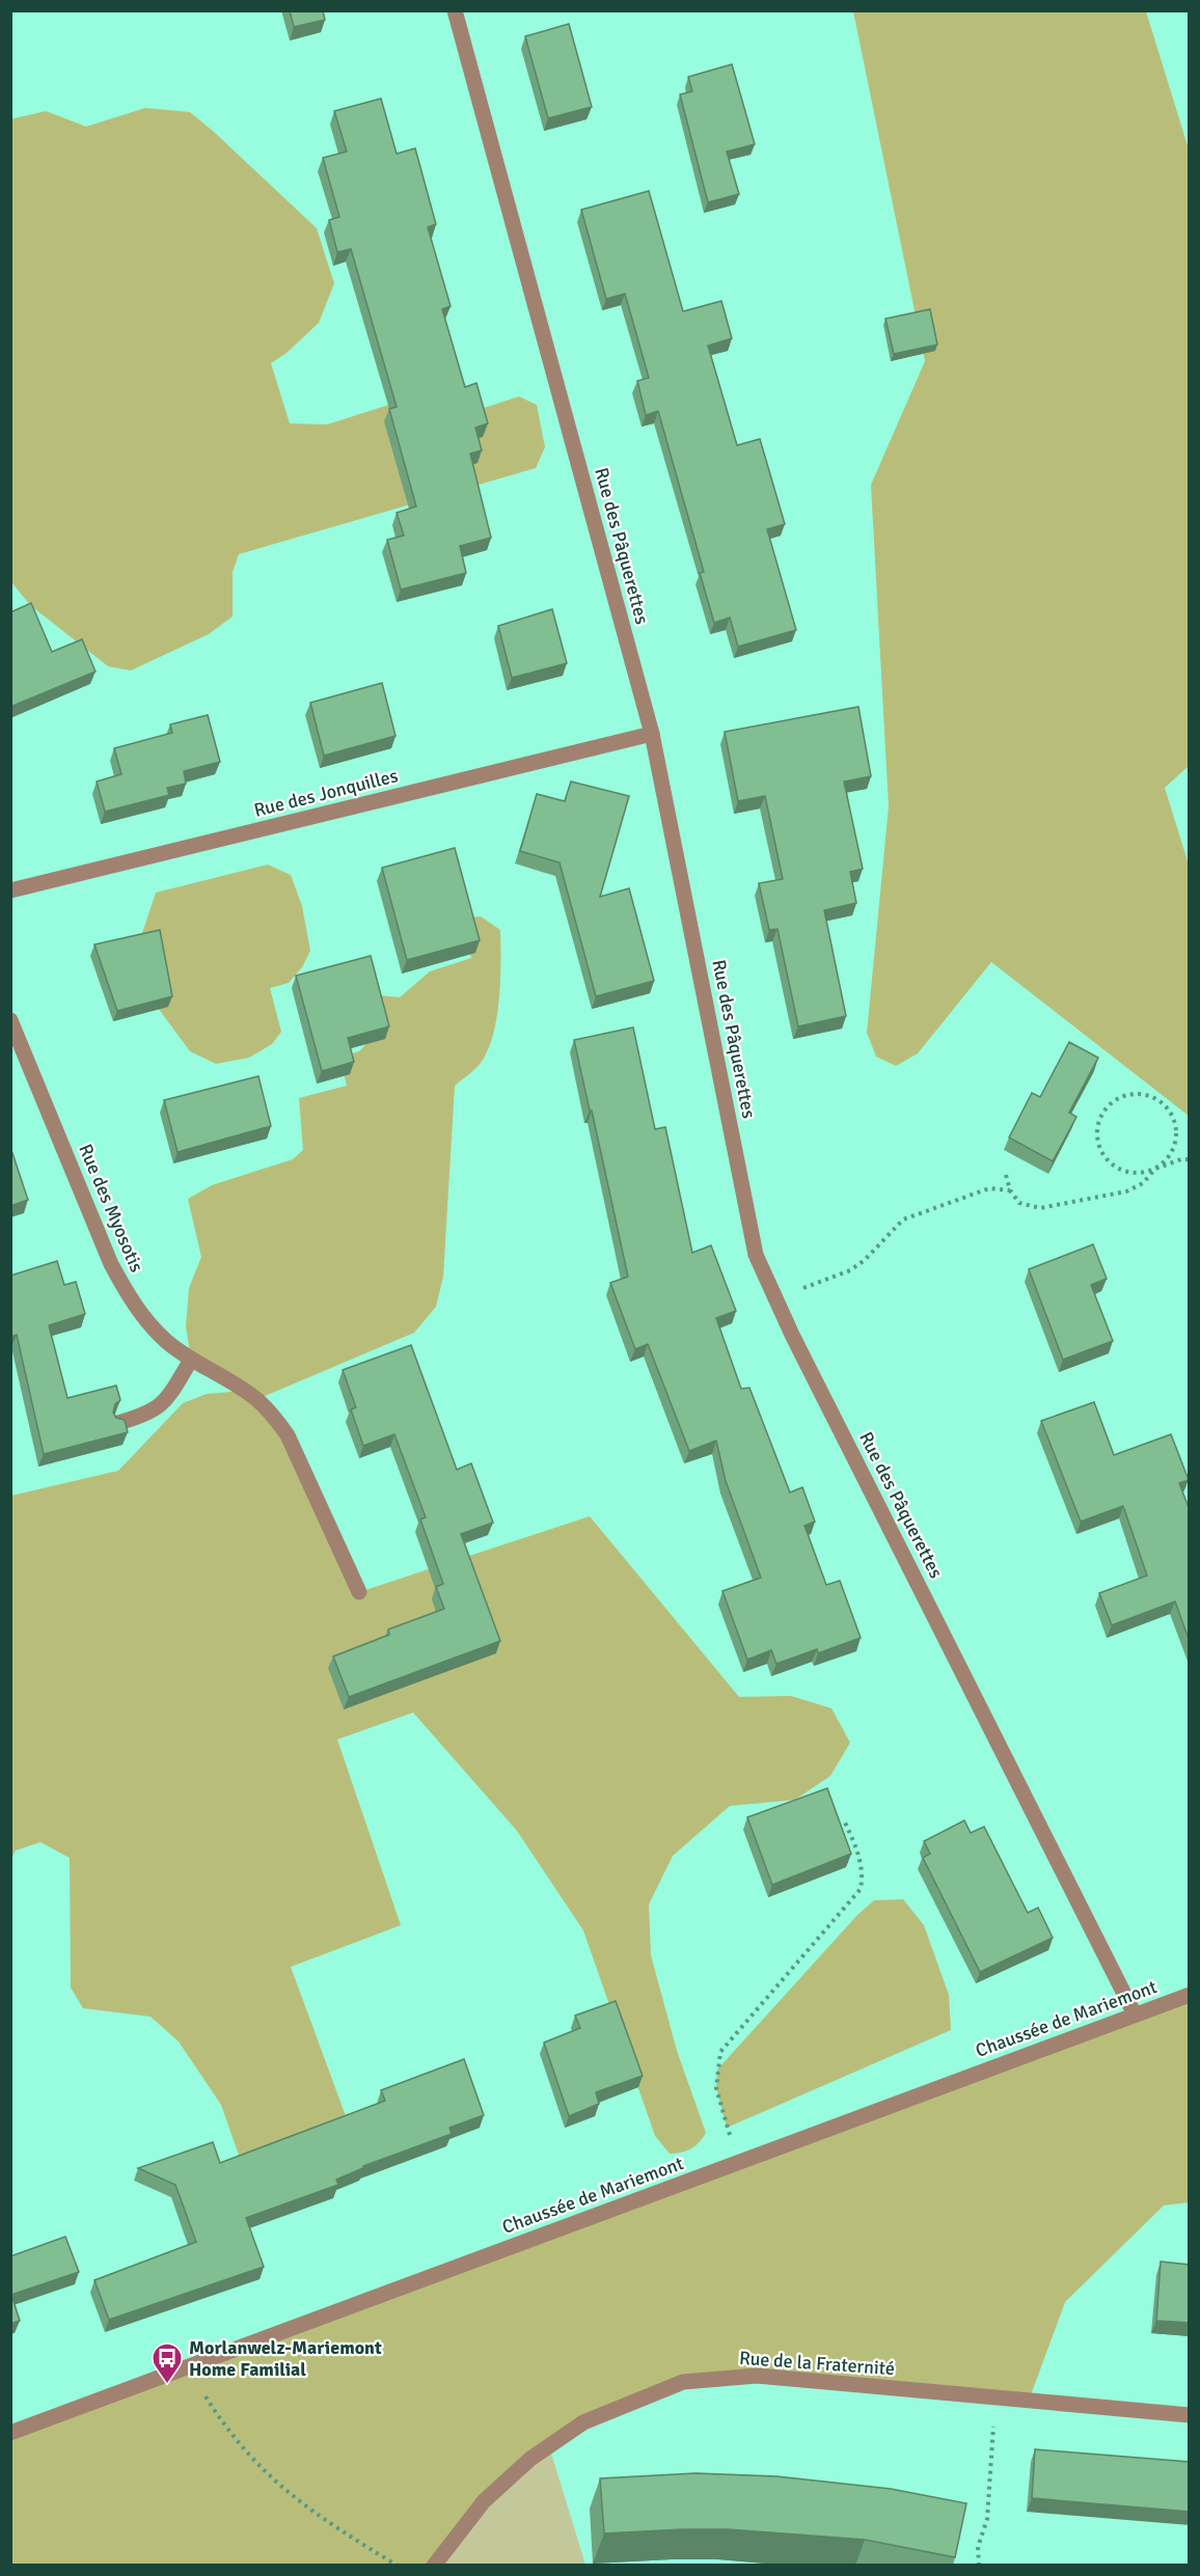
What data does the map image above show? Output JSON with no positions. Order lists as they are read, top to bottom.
{
  "streets": {
    "street": [
      "Rue des Pâquerettes",
      "Rue des Jonquilles",
      "Rue des Myosotis",
      "Chaussée de Mariemont",
      "Rue de la Fraternité"
    ]
  },
  "crossings": [
    ["Rue des Pâquerettes", "Rue des Jonquilles"],
    ["Rue des Pâquerettes", "Chaussée de Mariemont"]
  ],
  "places": {
    "bus stop": ["Morlanwelz-Mariemont Home Familial"]
  }
}
